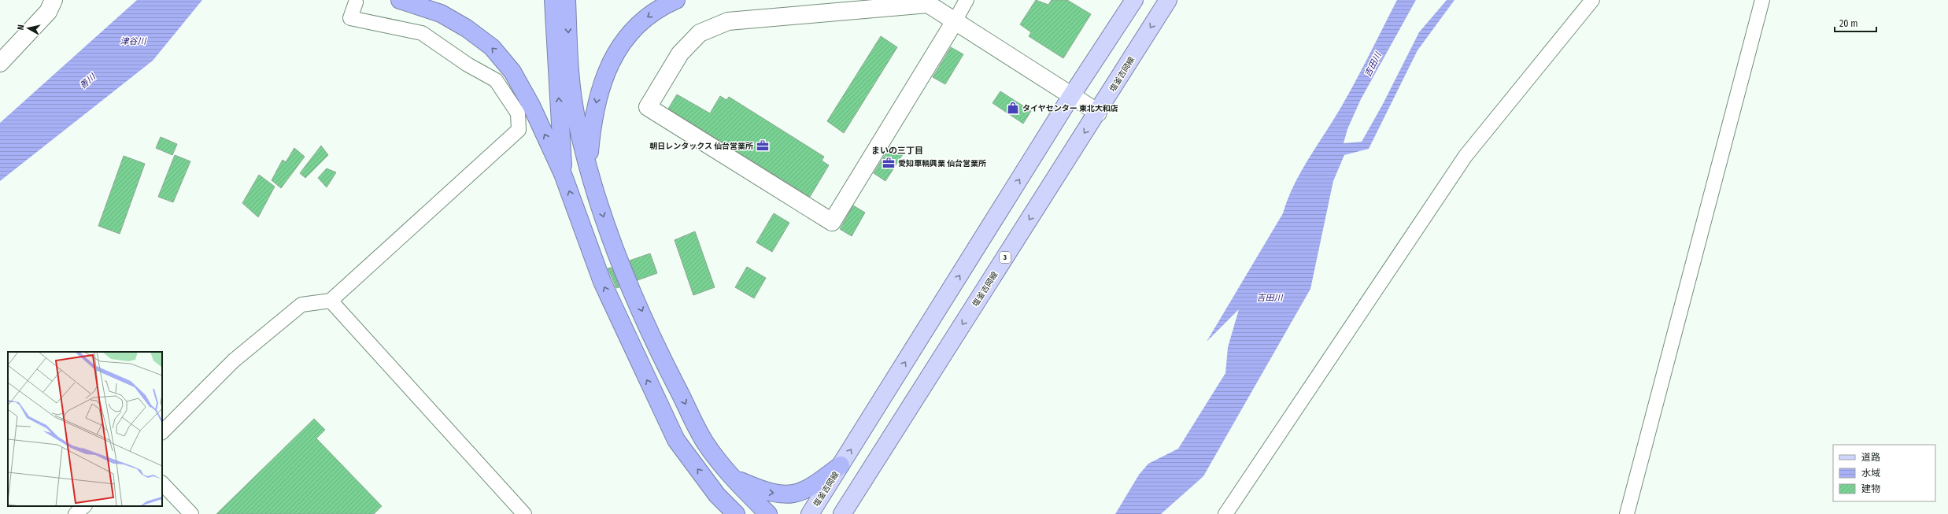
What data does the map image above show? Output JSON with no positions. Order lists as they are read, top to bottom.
{
  "streets": {
    "main road": ["塩釜吉岡線", "3"]
  },
  "districts": ["まいの三丁目"],
  "water": ["津谷川", "吉田川", "善川"],
  "places": {
    "shop": ["タイヤセンター 東北大和店"],
    "office": ["朝日レンタックス 仙台営業所", "愛知車輌興業 仙台営業所"]
  },
  "legend": ["道路", "水域", "建物"],
  "scale_bar": "20 m",
  "north": "left"
}
